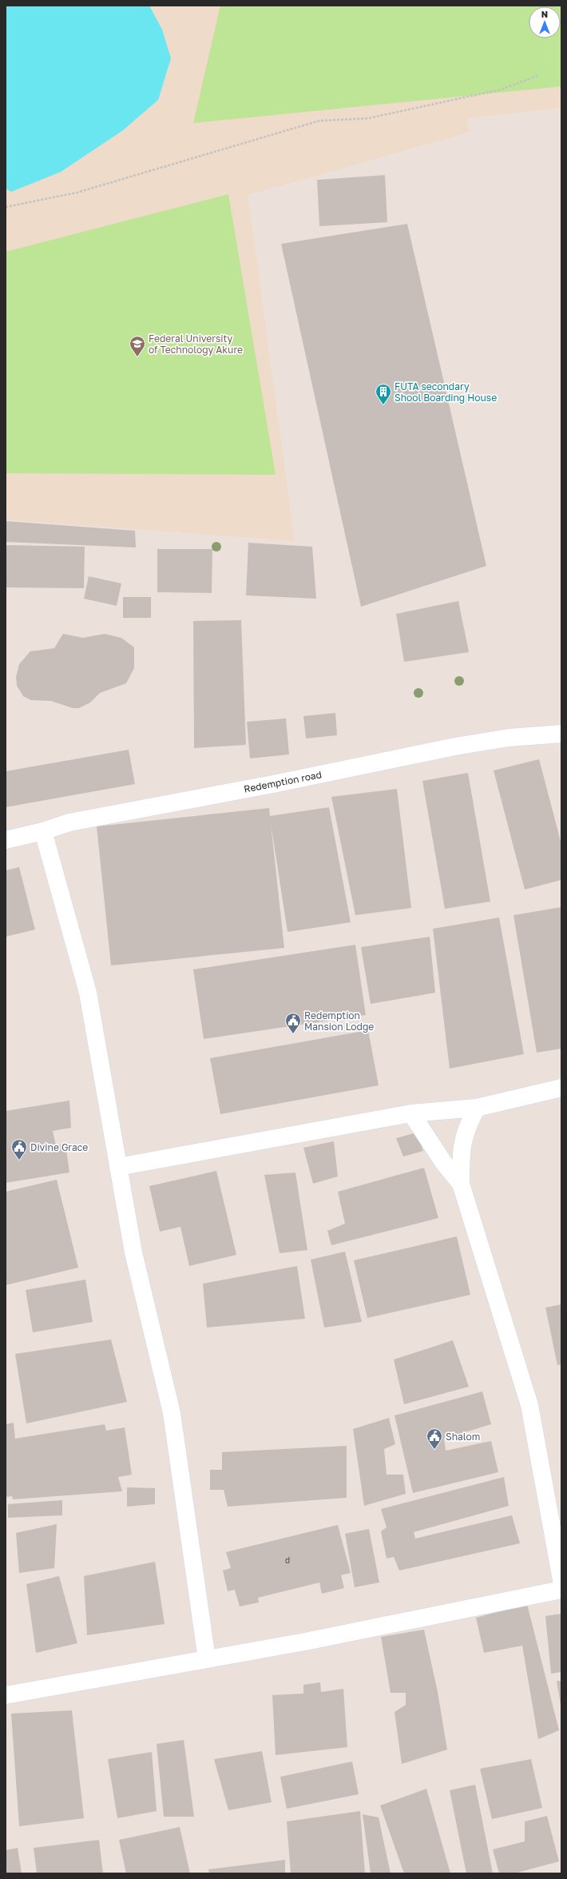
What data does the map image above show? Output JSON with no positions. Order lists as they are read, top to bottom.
{
  "streets": {
    "street": ["Redemption road"]
  },
  "places": {
    "school or university": ["Federal University of Technology Akure"],
    "building": ["FUTA secondary Shool Boarding House"],
    "public building": ["Redemption Mansion Lodge", "Divine Grace", "Shalom"]
  },
  "house_numbers": ["d"],
  "north": "top"
}
